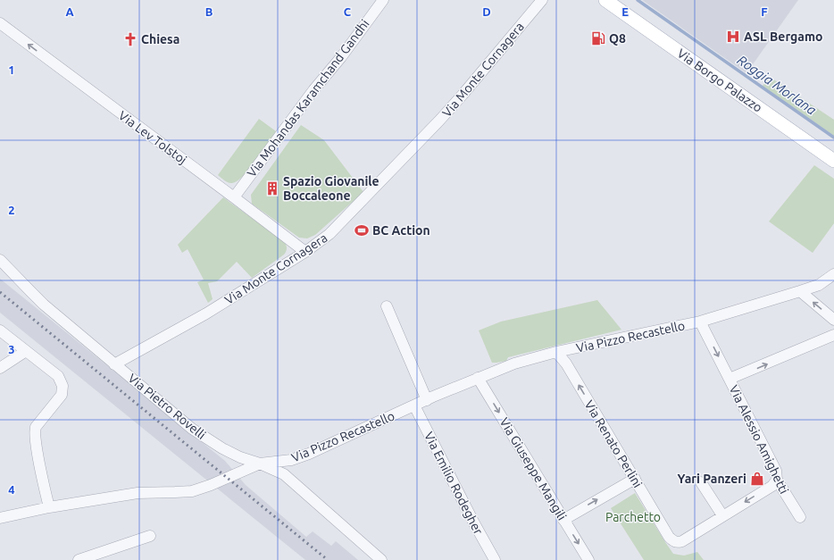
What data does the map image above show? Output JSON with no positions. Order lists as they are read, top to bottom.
{
  "streets": {
    "main road": ["Via Borgo Palazzo"],
    "street": [
      "Via Monte Cornagera",
      "Via Mohandas Karamchand Gandhi",
      "Via Lev Tolstoj",
      "Via Pizzo Recastello",
      "Via Pietro Rovelli",
      "Via Alessio Amighetti",
      "Via Renato Perlini",
      "Via Giuseppe Mangili",
      "Via Emilio Rodegher"
    ]
  },
  "crossings": [
    ["Via Monte Cornagera", "Via Lev Tolstoj"],
    ["Via Monte Cornagera", "Via Pietro Rovelli"],
    ["Via Mohandas Karamchand Gandhi", "Via Lev Tolstoj"],
    ["Via Pizzo Recastello", "Via Pietro Rovelli"],
    ["Via Pizzo Recastello", "Via Alessio Amighetti"],
    ["Via Pizzo Recastello", "Via Renato Perlini"],
    ["Via Pizzo Recastello", "Via Giuseppe Mangili"],
    ["Via Pizzo Recastello", "Via Emilio Rodegher"]
  ],
  "one_way": ["Via Lev Tolstoj", "Via Renato Perlini", "Via Giuseppe Mangili"],
  "water": ["Roggia Morlana"],
  "parks": ["Parchetto"],
  "places": {
    "hospital": ["ASL Bergamo"],
    "fuel station": ["Q8"],
    "church": ["Chiesa"],
    "building": ["Spazio Giovanile Boccaleone"],
    "sports": ["BC Action"],
    "shop": ["Yari Panzeri"]
  },
  "grid": {
    "columns": [
      "A",
      "B",
      "C",
      "D",
      "E",
      "F"
    ],
    "rows": [
      "1",
      "2",
      "3",
      "4"
    ]
  }
}
